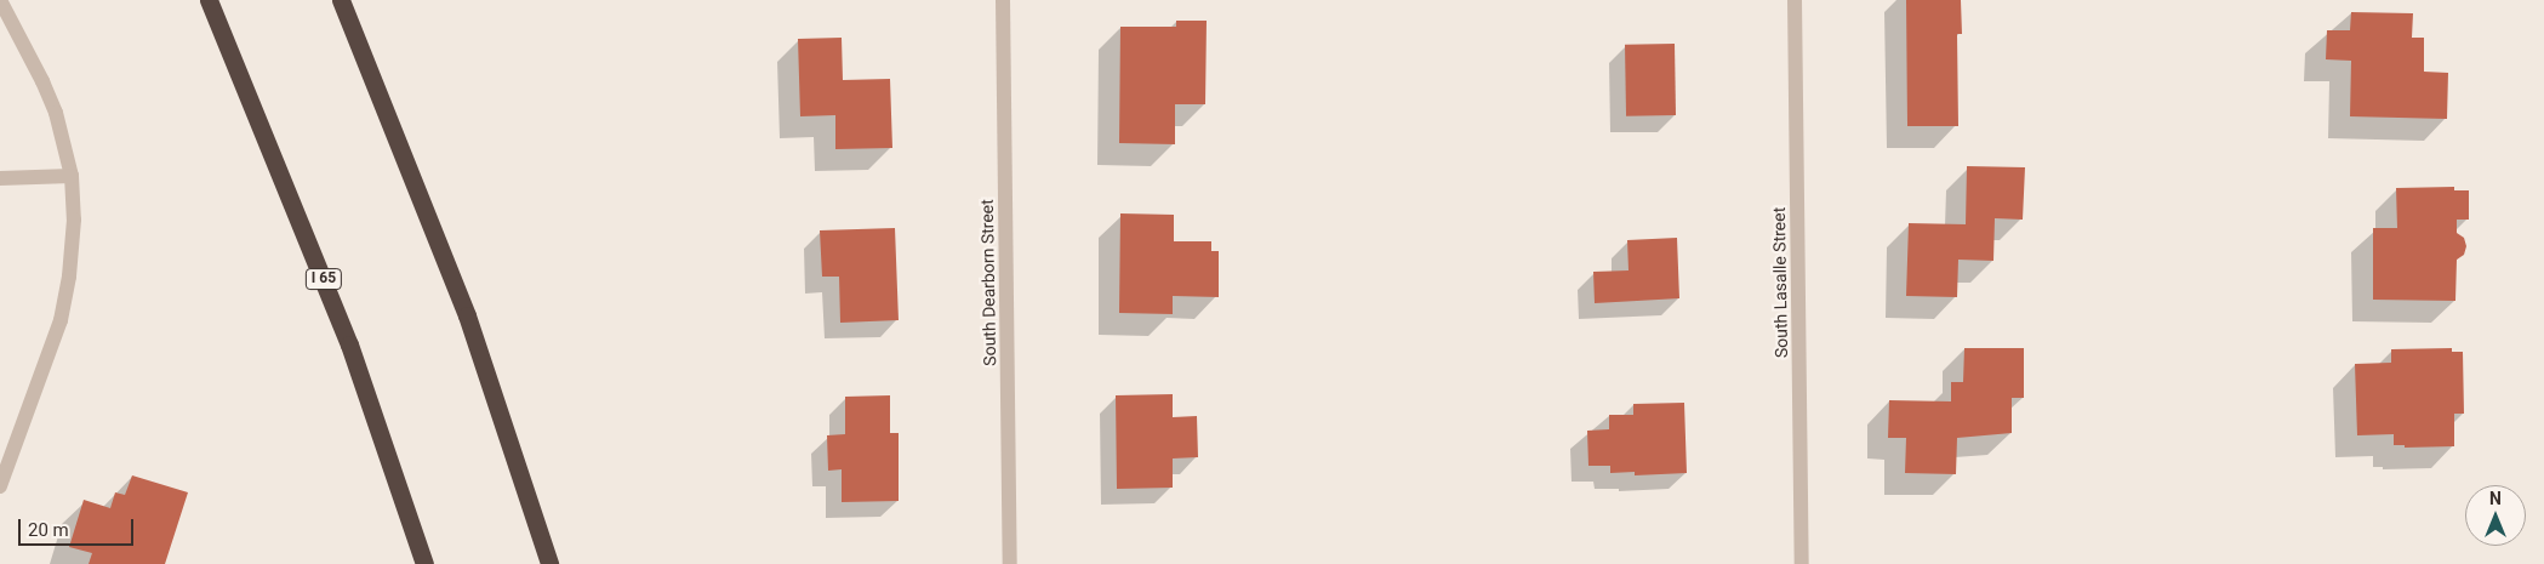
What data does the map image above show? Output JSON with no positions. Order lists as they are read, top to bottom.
{
  "streets": {
    "highway": ["I 65"],
    "street": ["South Dearborn Street", "South Lasalle Street"]
  },
  "scale_bar": "20 m",
  "north": "top"
}
